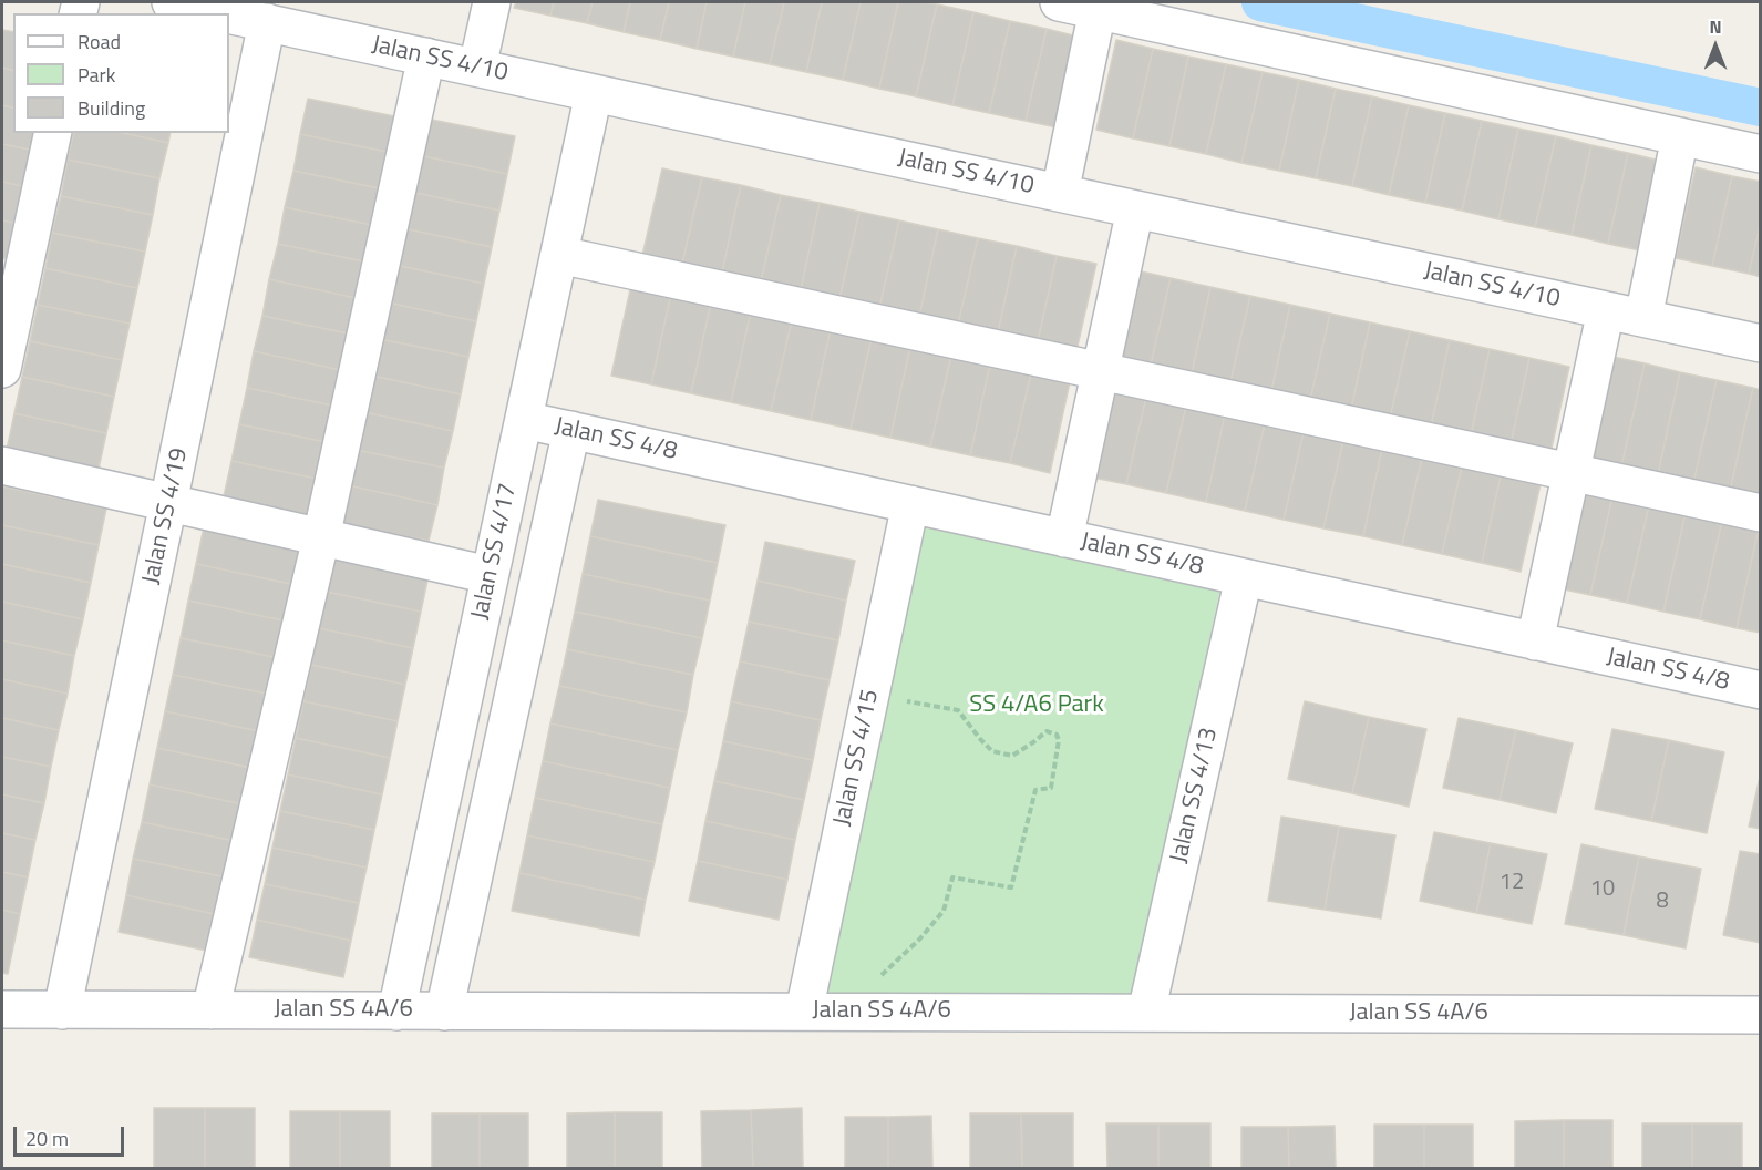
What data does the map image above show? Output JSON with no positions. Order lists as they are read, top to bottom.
{
  "streets": {
    "street": [
      "Jalan SS 4/10",
      "Jalan SS 4/8",
      "Jalan SS 4/19",
      "Jalan SS 4/17",
      "Jalan SS 4/15",
      "Jalan SS 4/13",
      "Jalan SS 4A/6"
    ]
  },
  "crossings": [
    ["Jalan SS 4/10", "Jalan SS 4/19"],
    ["Jalan SS 4/10", "Jalan SS 4/17"],
    ["Jalan SS 4/8", "Jalan SS 4/17"],
    ["Jalan SS 4/8", "Jalan SS 4/15"],
    ["Jalan SS 4/8", "Jalan SS 4/13"],
    ["Jalan SS 4/19", "Jalan SS 4A/6"],
    ["Jalan SS 4/17", "Jalan SS 4A/6"],
    ["Jalan SS 4/15", "Jalan SS 4A/6"],
    ["Jalan SS 4/13", "Jalan SS 4A/6"]
  ],
  "parks": ["SS 4/A6 Park"],
  "house_numbers": ["12", "10", "8"],
  "legend": ["Road", "Park", "Building"],
  "scale_bar": "20 m",
  "north": "top"
}
